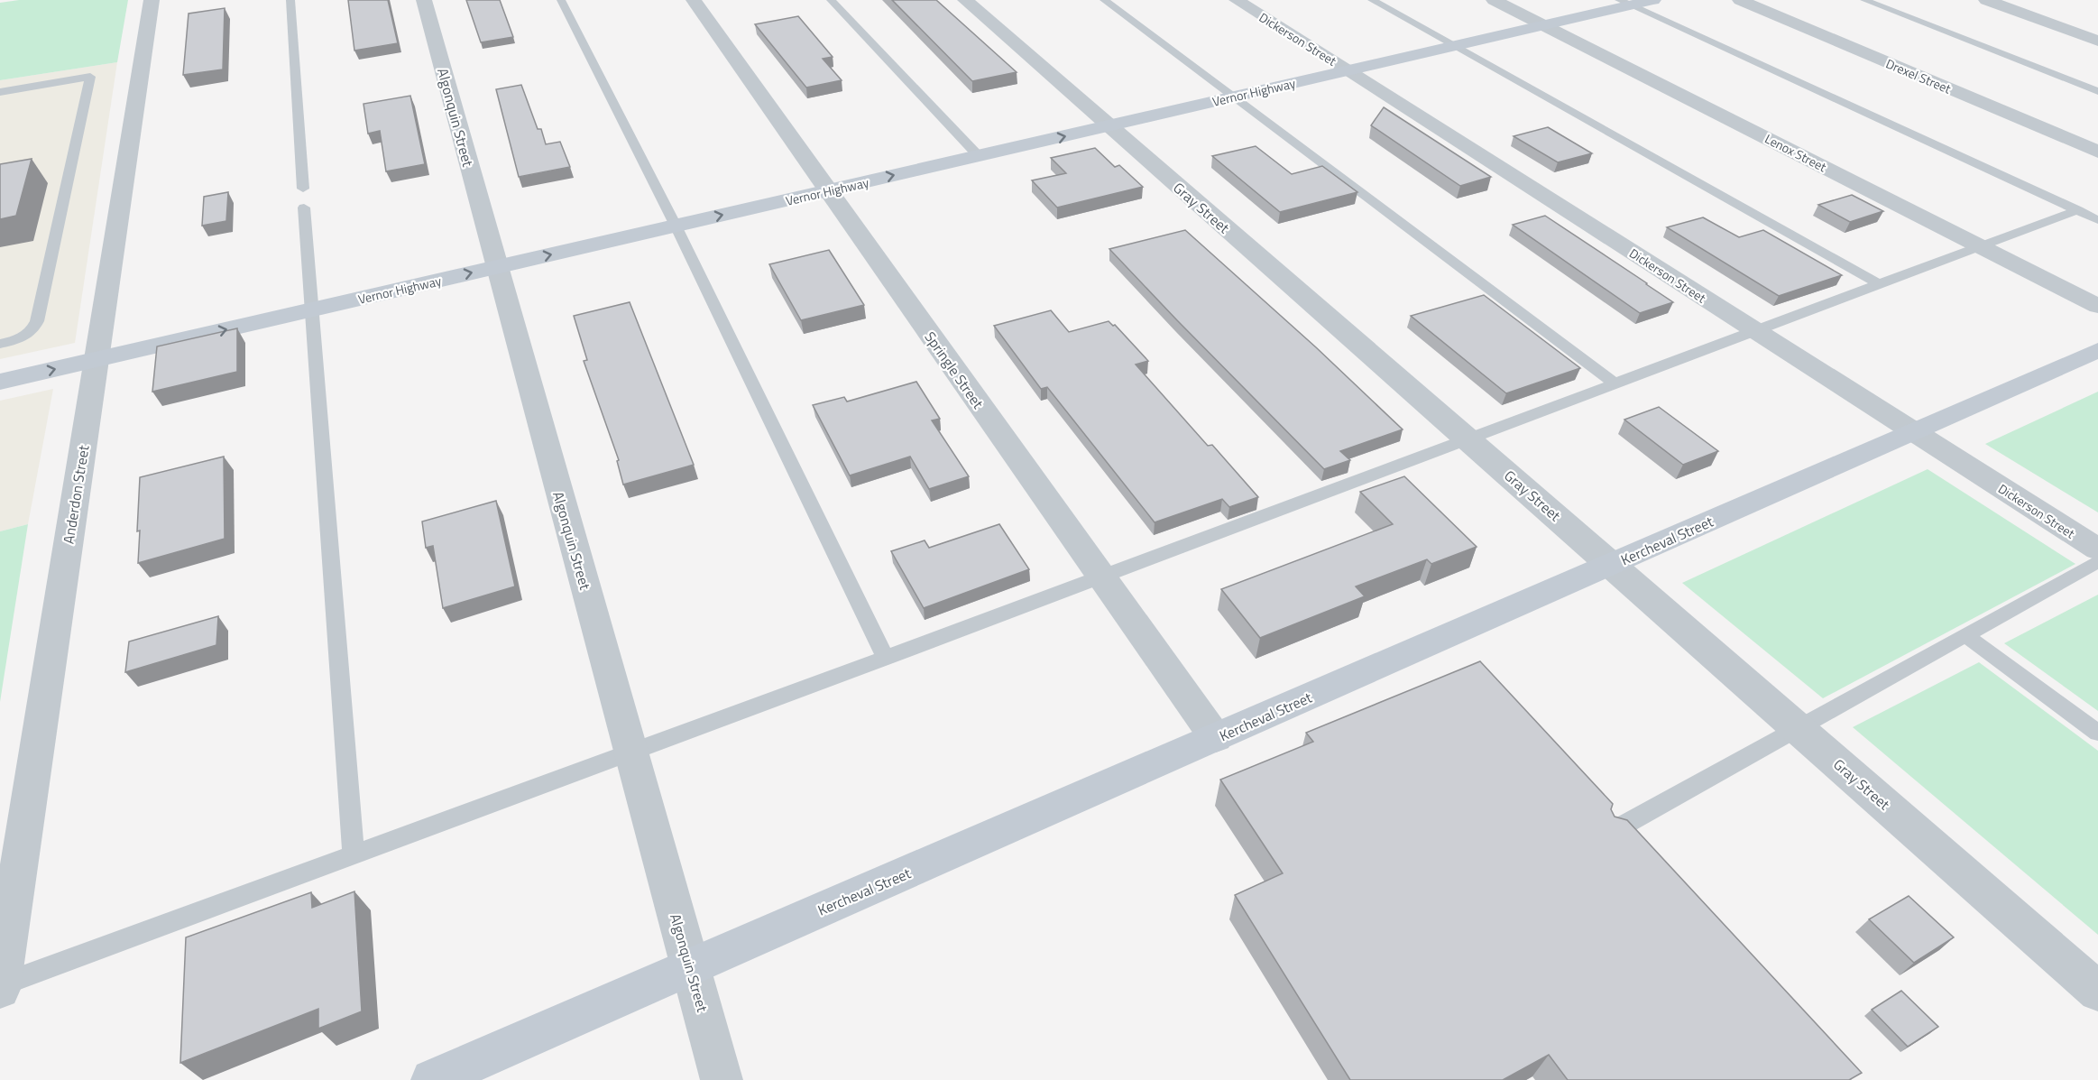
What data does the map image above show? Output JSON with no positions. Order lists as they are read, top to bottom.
{
  "streets": {
    "street": [
      "Dickerson Street",
      "Drexel Street",
      "Vernor Highway",
      "Algonquin Street",
      "Lenox Street",
      "Gray Street",
      "Springle Street",
      "Anderdon Street",
      "Kercheval Street"
    ]
  },
  "crossings": [
    ["Dickerson Street", "Vernor Highway"],
    ["Dickerson Street", "Kercheval Street"],
    ["Vernor Highway", "Algonquin Street"],
    ["Vernor Highway", "Lenox Street"],
    ["Vernor Highway", "Gray Street"],
    ["Vernor Highway", "Springle Street"],
    ["Vernor Highway", "Anderdon Street"],
    ["Algonquin Street", "Kercheval Street"],
    ["Gray Street", "Kercheval Street"],
    ["Springle Street", "Kercheval Street"]
  ],
  "one_way": ["Vernor Highway"]
}
